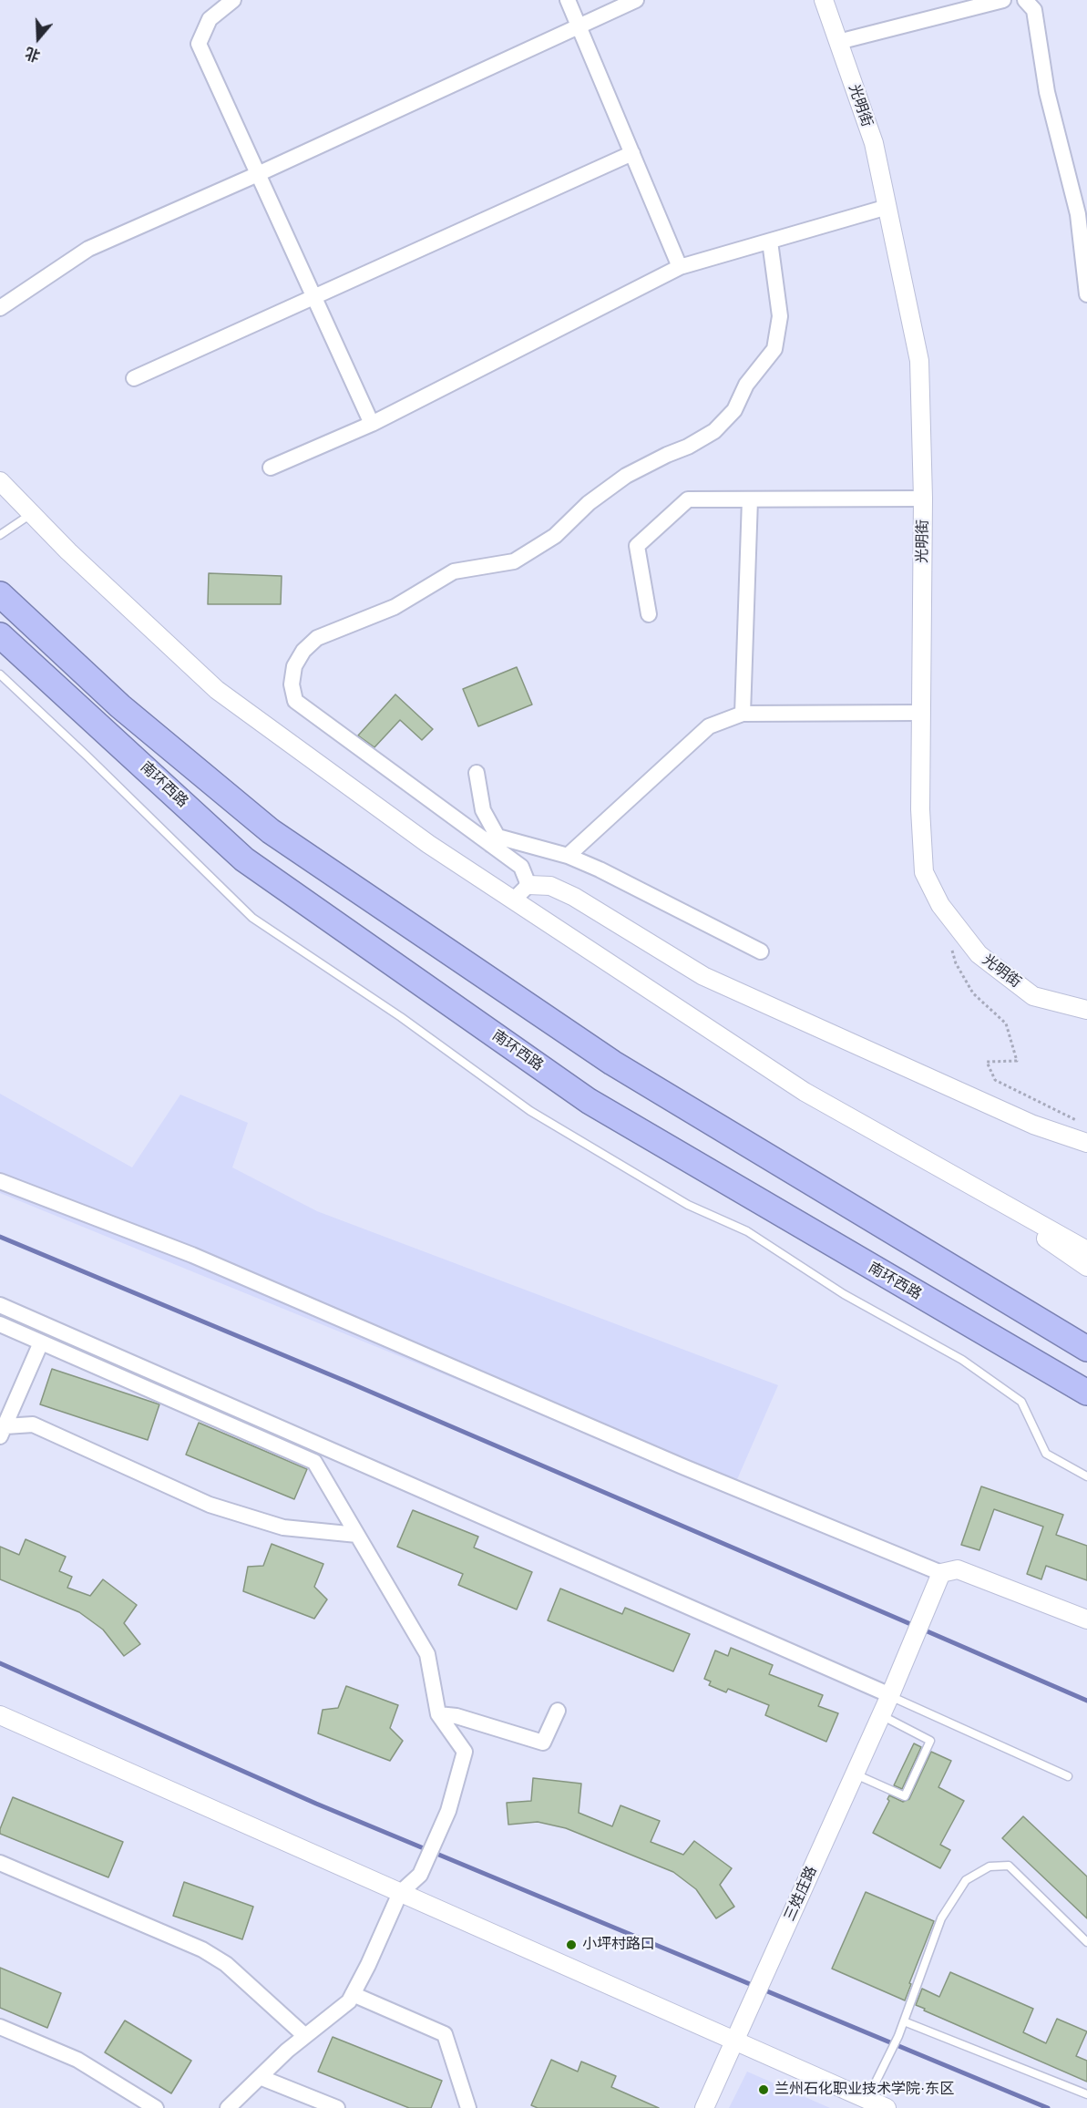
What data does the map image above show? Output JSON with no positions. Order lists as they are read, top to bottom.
{
  "streets": {
    "highway": ["南环西路"],
    "street": ["光明街", "三姓庄路"]
  },
  "places": ["小坪村路口", "兰州石化职业技术学院·东区"],
  "north": "bottom"
}
